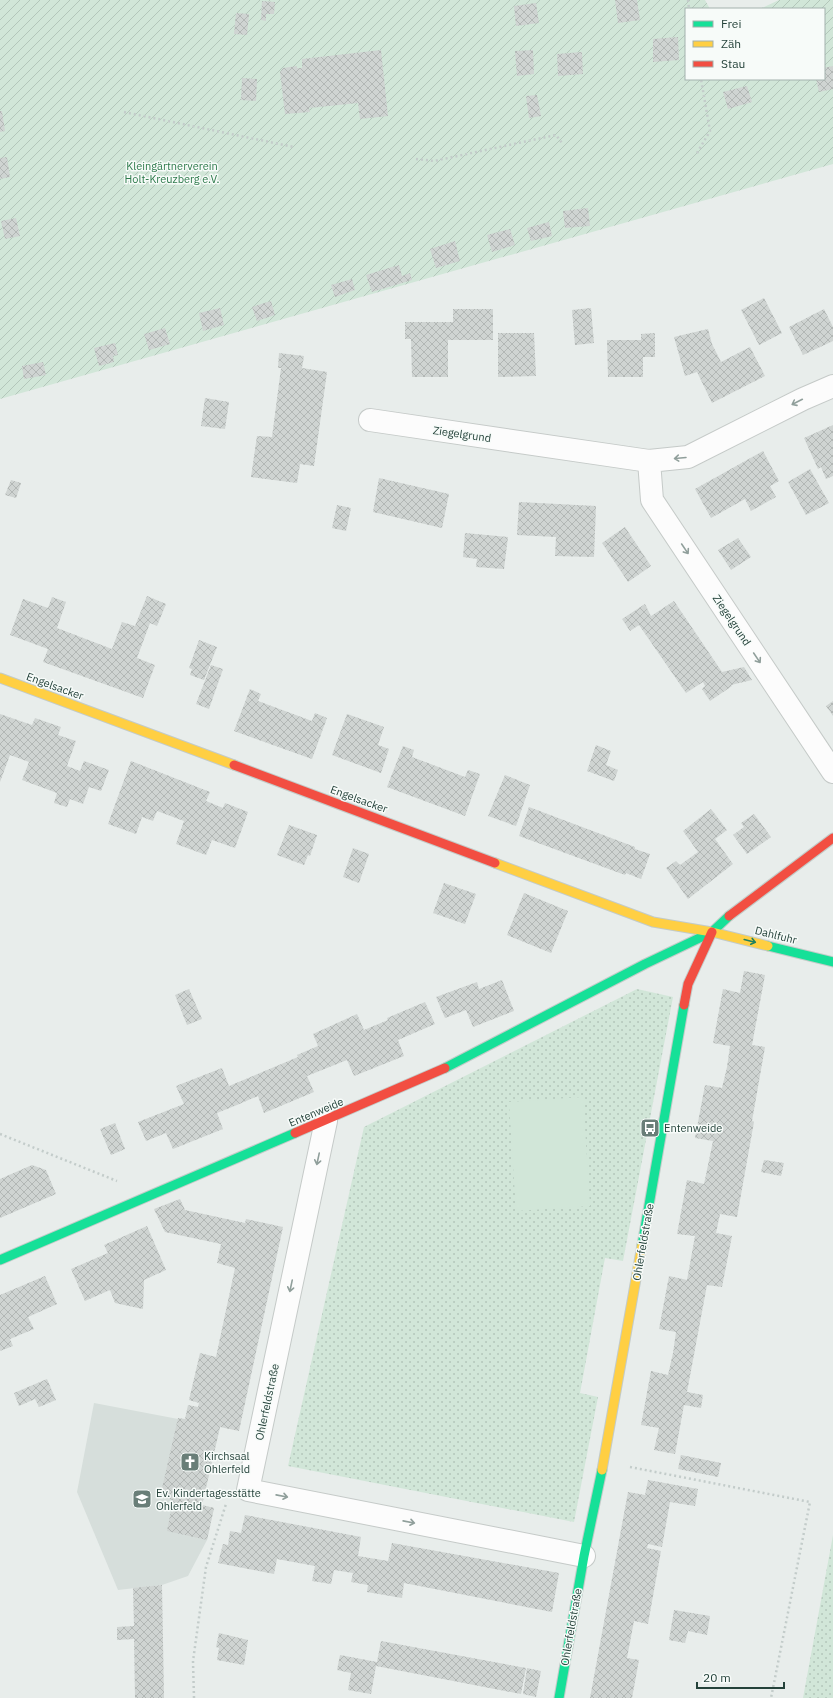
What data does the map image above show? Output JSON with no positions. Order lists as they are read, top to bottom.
{
  "streets": {
    "street": [
      "Ziegelgrund",
      "Engelsacker",
      "Dahlfuhr",
      "Entenweide",
      "Ohlerfeldstraße"
    ]
  },
  "crossings": [
    ["Engelsacker", "Dahlfuhr"],
    ["Engelsacker", "Entenweide"],
    ["Engelsacker", "Ohlerfeldstraße"],
    ["Dahlfuhr", "Entenweide"],
    ["Dahlfuhr", "Ohlerfeldstraße"],
    ["Entenweide", "Ohlerfeldstraße"]
  ],
  "one_way": ["Dahlfuhr"],
  "parks": ["Kleingärtnerverein Holt-Kreuzberg e.V."],
  "places": {
    "bus stop": ["Entenweide"],
    "church": ["Kirchsaal Ohlerfeld"],
    "school or university": ["Ev. Kindertagesstätte Ohlerfeld"]
  },
  "legend": ["Frei", "Zäh", "Stau"],
  "scale_bar": "20 m"
}
